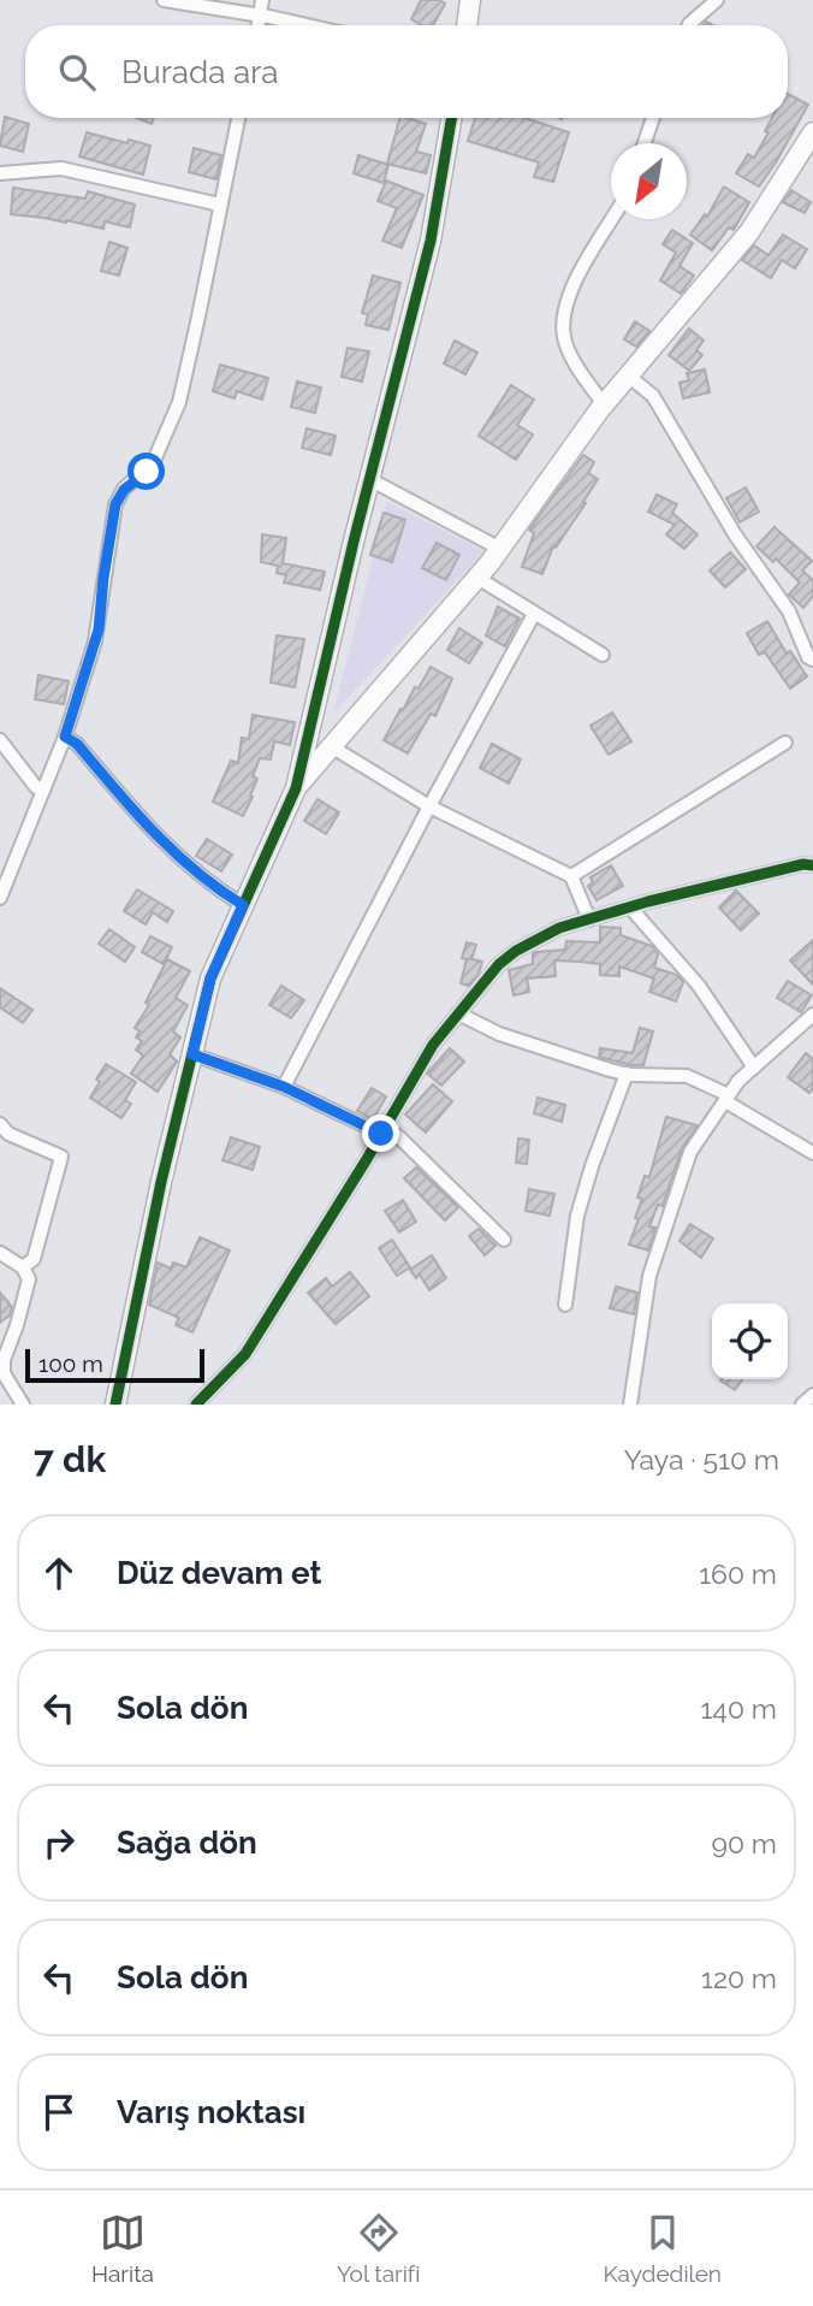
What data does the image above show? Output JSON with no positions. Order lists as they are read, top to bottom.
{
  "scale_bar": "100 m",
  "north": "bottom left",
  "page": {
    "search": "Burada ara",
    "scale": "100 m",
    "heading": ["7 dk", "Yaya · 510 m"],
    "list": [
      ["Düz devam et", "160 m"],
      ["Sola dön", "140 m"],
      ["Sağa dön", "90 m"],
      ["Sola dön", "120 m"],
      "Varış noktası"
    ],
    "nav": ["Harita", "Yol tarifi", "Kaydedilen"]
  }
}
